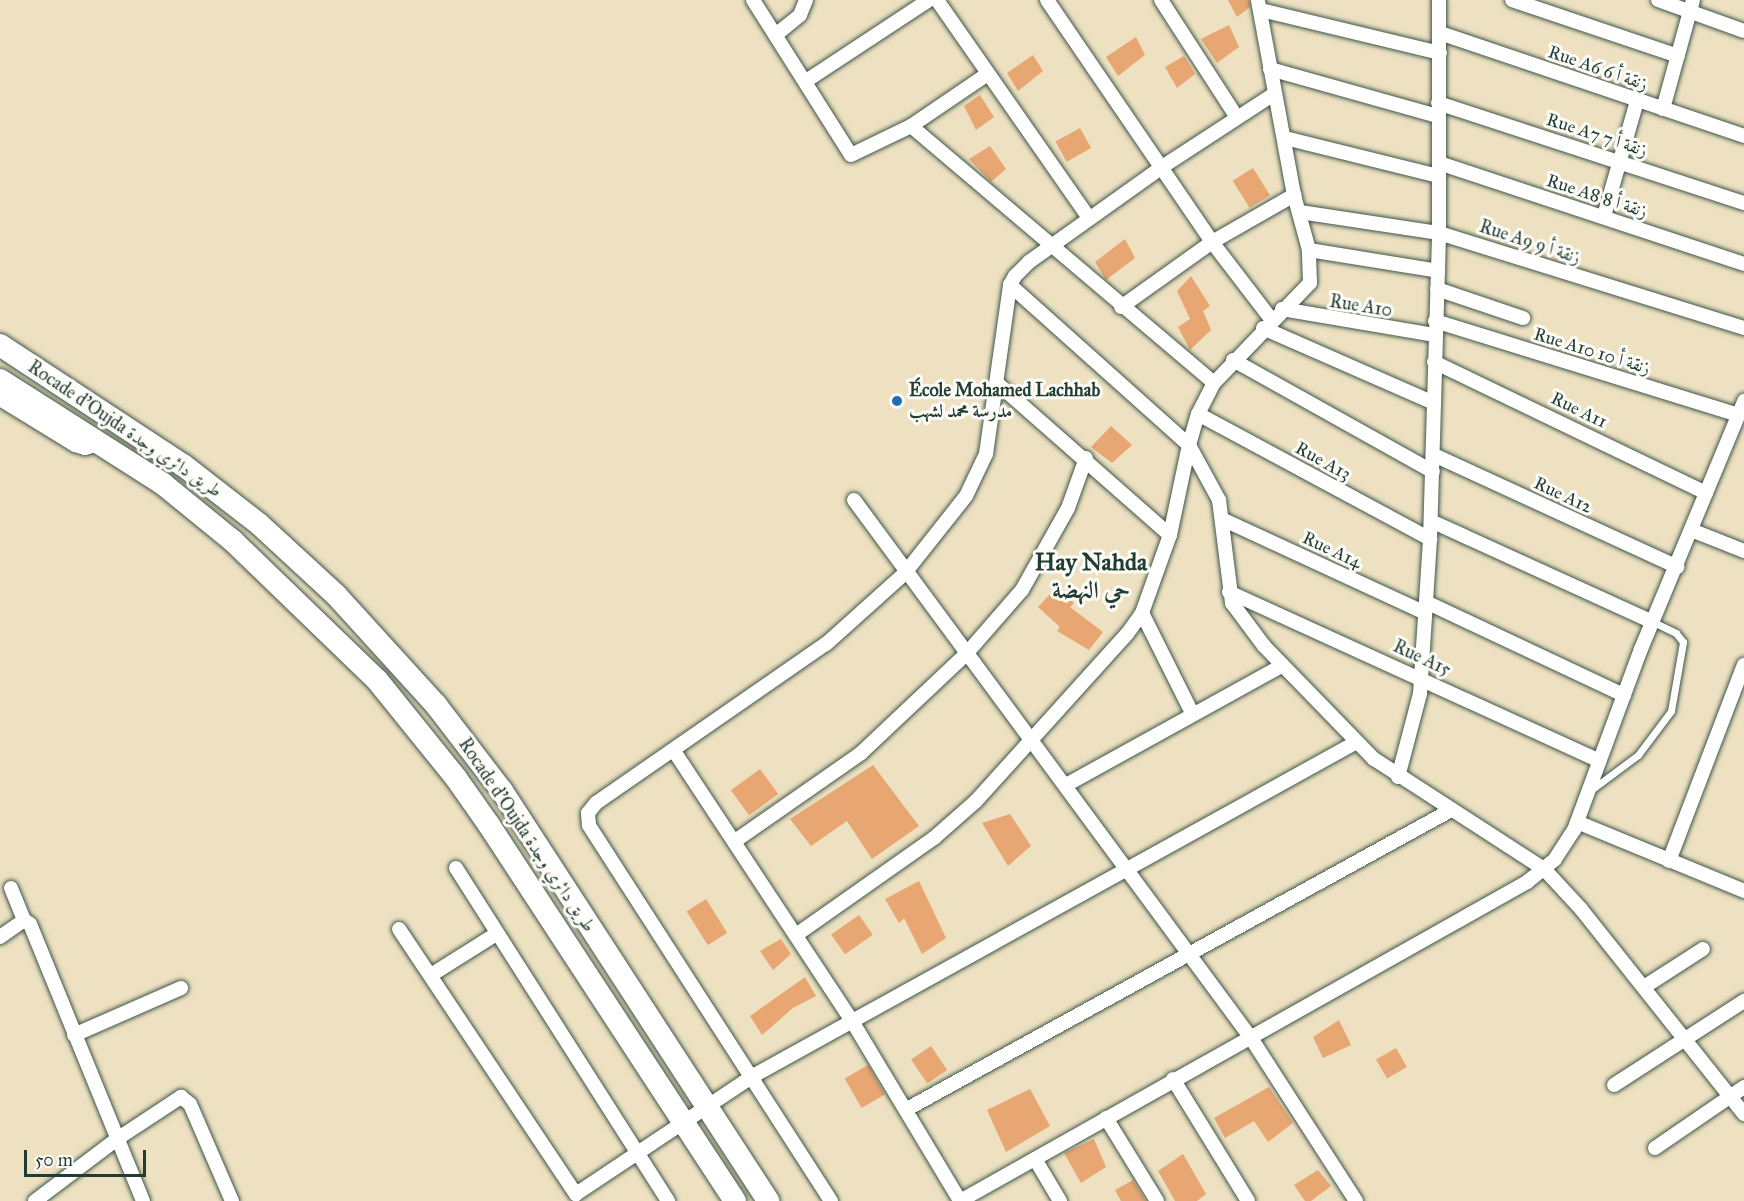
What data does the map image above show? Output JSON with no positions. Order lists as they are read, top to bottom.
{
  "streets": {
    "highway": ["Rocade d'Oujda طريق دائري وجدة"],
    "street": [
      "Rue A6 زنقة أ 6",
      "Rue A7 زنقة أ 7",
      "Rue A8 زنقة أ 8",
      "Rue A9 زنقة أ 9",
      "Rue A10",
      "Rue A10 زنقة أ 10",
      "Rue A11",
      "Rue A13",
      "Rue A12",
      "Rue A14",
      "Rue A15"
    ]
  },
  "crossings": [
    ["Rue A10", "Rue A10 زنقة أ 10"]
  ],
  "districts": ["Hay Nahda حي النهضة"],
  "places": ["École Mohamed Lachhab مدرسة محمد لشهب"],
  "scale_bar": "50 m"
}
